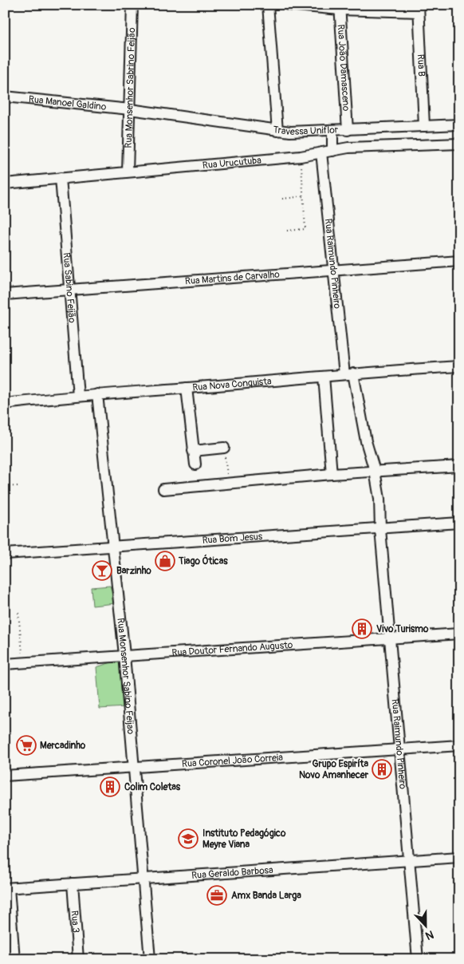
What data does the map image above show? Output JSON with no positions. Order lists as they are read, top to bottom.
{
  "streets": {
    "street": [
      "Rua B",
      "Rua João Damasceno",
      "Rua Monsenhor Sabrino Feijão",
      "Rua Manoel Galdino",
      "Travessa Uniflor",
      "Rua Urucutuba",
      "Rua Raimundo Pinheiro",
      "Rua Martins de Carvalho",
      "Rua Sabino Feijão",
      "Rua Nova Conquista",
      "Rua Bom Jesus",
      "Rua Doutor Fernando Augusto",
      "Rua Monsenhor Sabino Feijao",
      "Rua Coronel João Correia",
      "Rua Geraldo Barbosa",
      "Rua 3"
    ]
  },
  "crossings": [
    ["Rua B", "Travessa Uniflor"],
    ["Rua João Damasceno", "Travessa Uniflor"],
    ["Rua Monsenhor Sabrino Feijão", "Rua Manoel Galdino"],
    ["Rua Monsenhor Sabrino Feijão", "Rua Urucutuba"],
    ["Rua Manoel Galdino", "Travessa Uniflor"],
    ["Rua Urucutuba", "Rua Raimundo Pinheiro"],
    ["Rua Urucutuba", "Rua Sabino Feijão"],
    ["Rua Raimundo Pinheiro", "Rua Martins de Carvalho"],
    ["Rua Raimundo Pinheiro", "Rua Nova Conquista"],
    ["Rua Raimundo Pinheiro", "Rua Bom Jesus"],
    ["Rua Raimundo Pinheiro", "Rua Doutor Fernando Augusto"],
    ["Rua Raimundo Pinheiro", "Rua Coronel João Correia"],
    ["Rua Raimundo Pinheiro", "Rua Geraldo Barbosa"],
    ["Rua Martins de Carvalho", "Rua Sabino Feijão"],
    ["Rua Sabino Feijão", "Rua Nova Conquista"],
    ["Rua Nova Conquista", "Rua Monsenhor Sabino Feijao"],
    ["Rua Bom Jesus", "Rua Monsenhor Sabino Feijao"],
    ["Rua Doutor Fernando Augusto", "Rua Monsenhor Sabino Feijao"],
    ["Rua Monsenhor Sabino Feijao", "Rua Coronel João Correia"],
    ["Rua Monsenhor Sabino Feijao", "Rua Geraldo Barbosa"],
    ["Rua Geraldo Barbosa", "Rua 3"]
  ],
  "places": {
    "shop": ["Tiago Óticas"],
    "bar": ["Barzinho"],
    "building": ["Vivo Turismo", "Grupo Espiríta Novo Amanhecer", "Colim Coletas"],
    "supermarket": ["Mercadinho"],
    "school or university": ["Instituto Pedagógico Meyre Viana"],
    "office": ["Amx Banda Larga"]
  },
  "north": "bottom"
}
